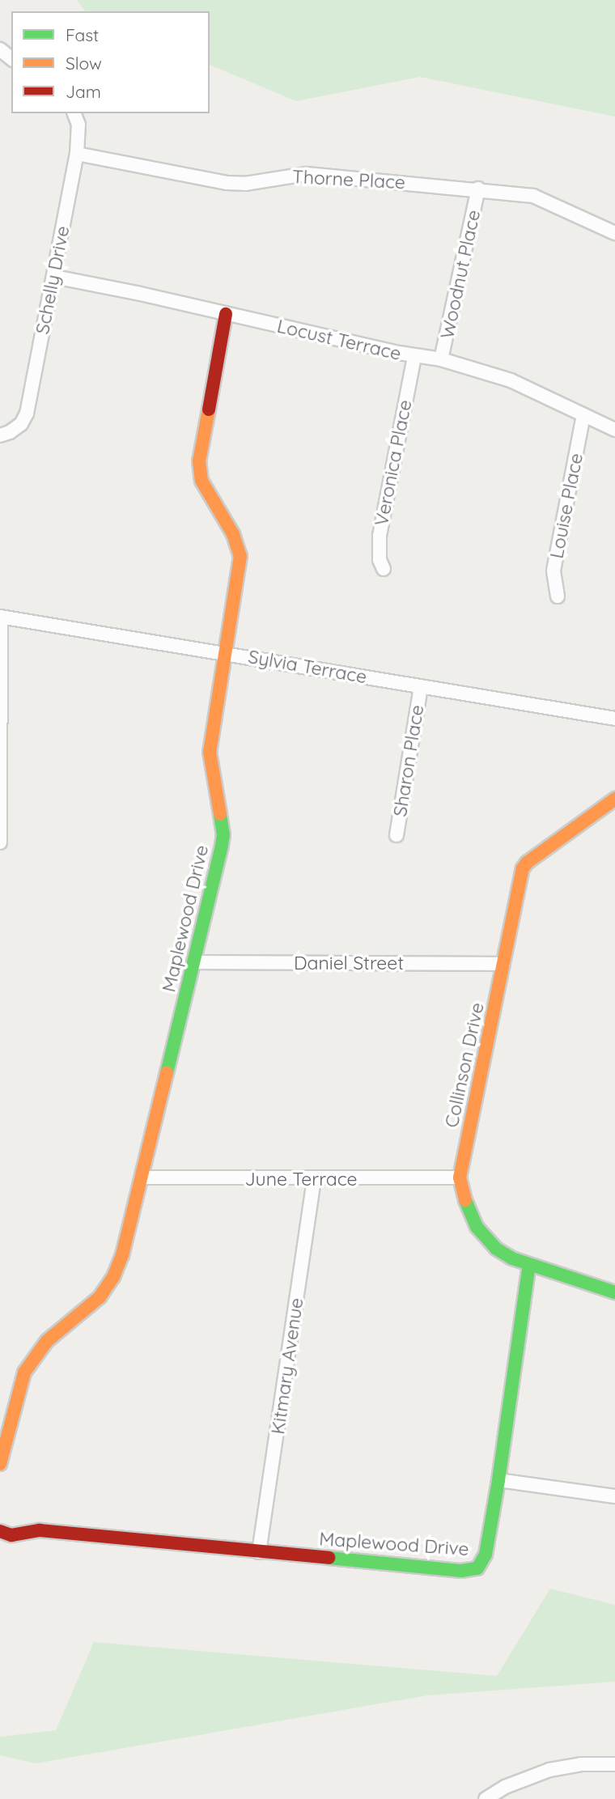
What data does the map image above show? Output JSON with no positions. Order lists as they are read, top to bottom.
{
  "streets": {
    "street": [
      "Thorne Place",
      "Woodnut Place",
      "Schelly Drive",
      "Locust Terrace",
      "Veronica Place",
      "Louise Place",
      "Sylvia Terrace",
      "Sharon Place",
      "Maplewood Drive",
      "Daniel Street",
      "Collinson Drive",
      "June Terrace",
      "Kitmary Avenue"
    ]
  },
  "crossings": [
    ["Thorne Place", "Woodnut Place"],
    ["Thorne Place", "Schelly Drive"],
    ["Woodnut Place", "Locust Terrace"],
    ["Schelly Drive", "Locust Terrace"],
    ["Locust Terrace", "Veronica Place"],
    ["Locust Terrace", "Louise Place"],
    ["Locust Terrace", "Maplewood Drive"],
    ["Sylvia Terrace", "Sharon Place"],
    ["Sylvia Terrace", "Maplewood Drive"],
    ["Maplewood Drive", "Daniel Street"],
    ["Maplewood Drive", "Collinson Drive"],
    ["Maplewood Drive", "June Terrace"],
    ["Maplewood Drive", "Kitmary Avenue"],
    ["Daniel Street", "Collinson Drive"],
    ["Collinson Drive", "June Terrace"],
    ["June Terrace", "Kitmary Avenue"]
  ],
  "legend": ["Fast", "Slow", "Jam"]
}
